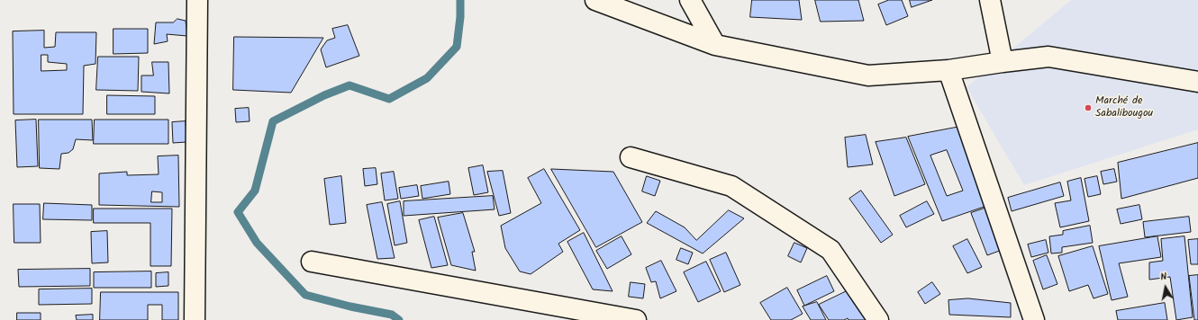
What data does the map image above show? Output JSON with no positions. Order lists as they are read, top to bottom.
{
  "places": ["Marché de Sabalibougou"],
  "north": "top"
}
